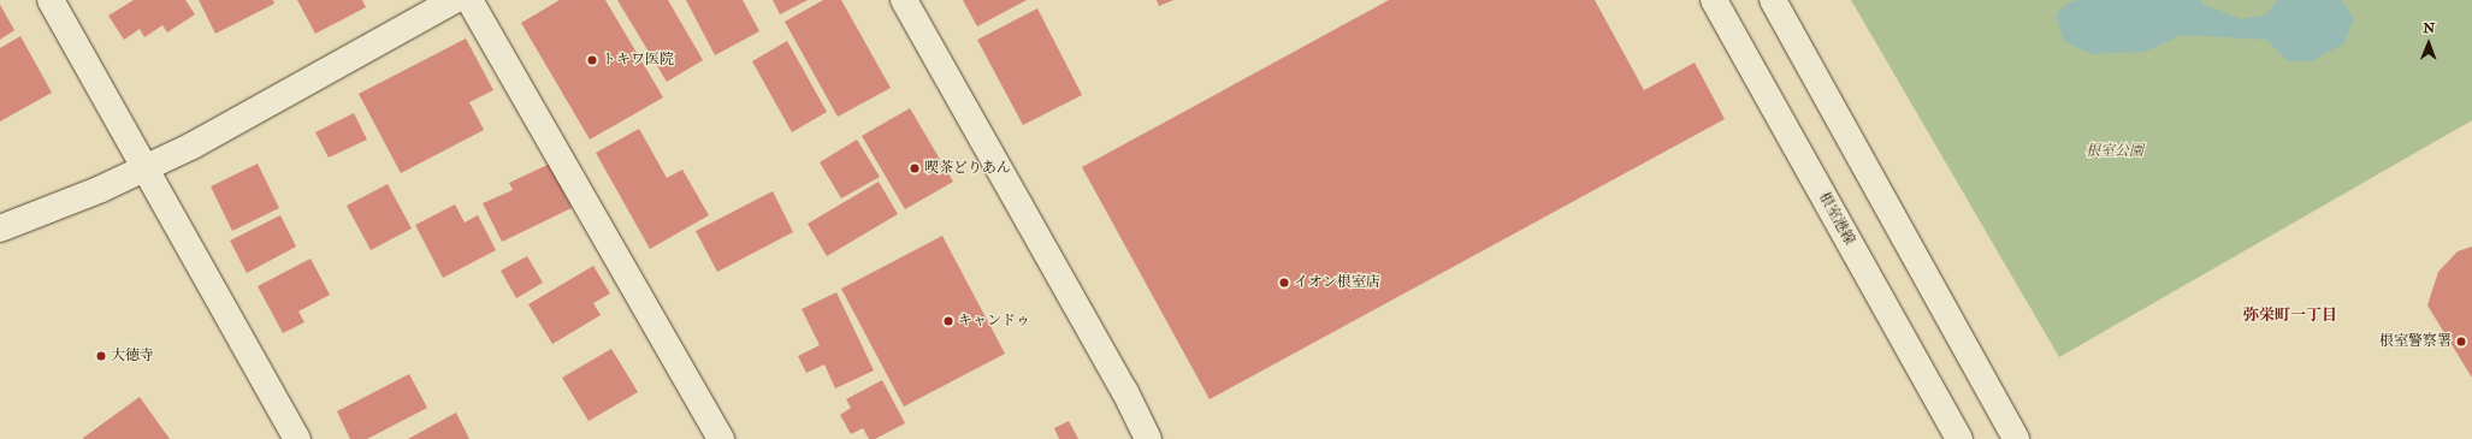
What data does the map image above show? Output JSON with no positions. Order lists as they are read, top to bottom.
{
  "streets": {
    "street": ["根室港線"]
  },
  "districts": ["弥栄町一丁目"],
  "parks": ["根室公園"],
  "places": [
    "トキワ医院",
    "喫茶どりあん",
    "イオン根室店",
    "キャンドゥ",
    "根室警察署",
    "大徳寺"
  ],
  "north": "top"
}
